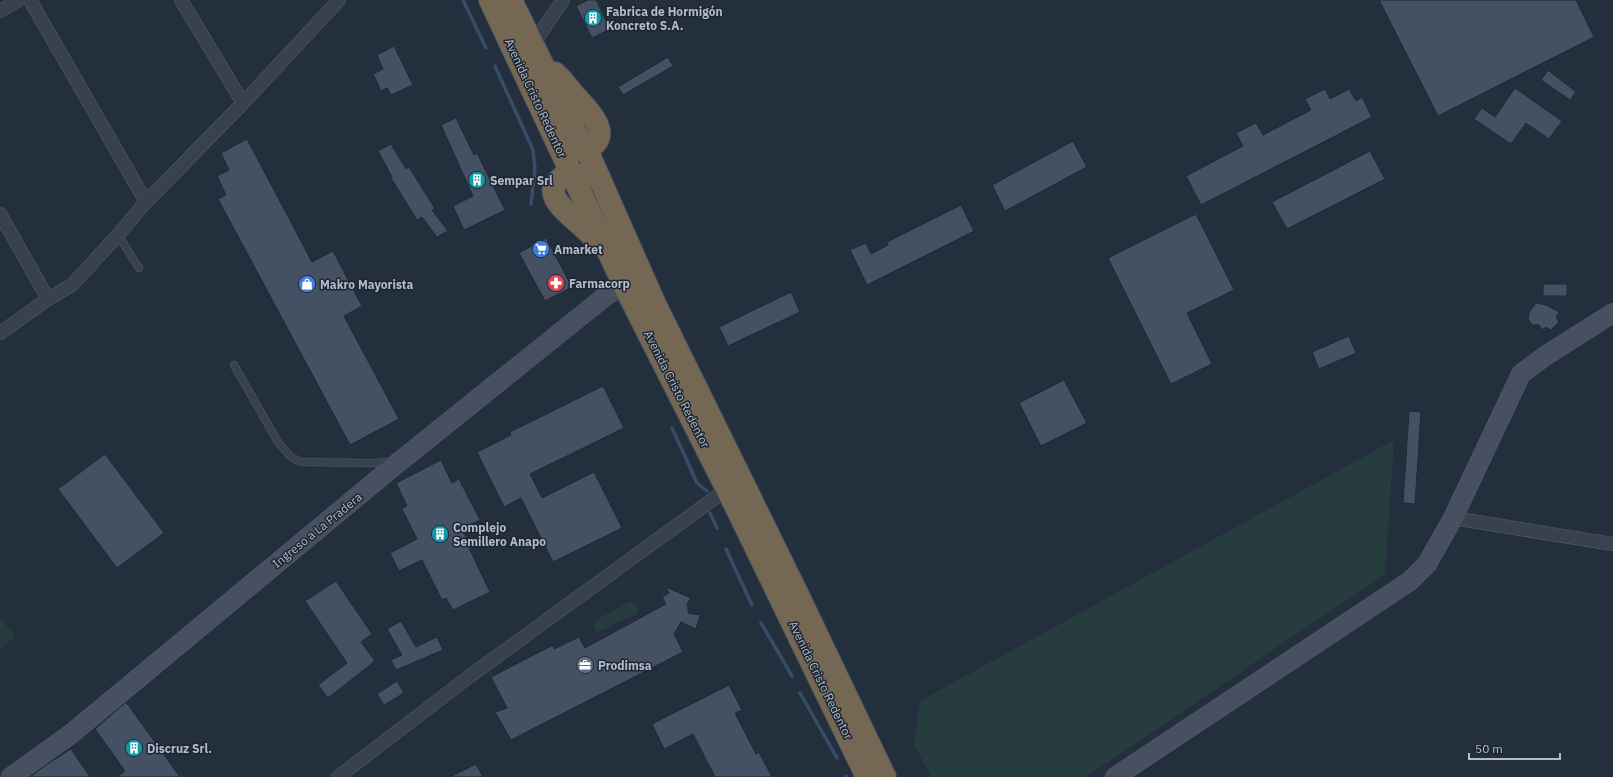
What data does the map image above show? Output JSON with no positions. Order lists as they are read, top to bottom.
{
  "streets": {
    "highway": ["Avenida Cristo Redentor"],
    "street": ["Ingreso a La Pradera"]
  },
  "crossings": [
    ["Avenida Cristo Redentor", "Ingreso a La Pradera"]
  ],
  "places": {
    "building": [
      "Fabrica de Hormigón Koncreto S.A.",
      "Sempar Srl",
      "Complejo Semillero Anapo",
      "Discruz Srl."
    ],
    "supermarket": ["Amarket"],
    "pharmacy": ["Farmacorp"],
    "shop": ["Makro Mayorista"],
    "office": ["Prodimsa"]
  },
  "scale_bar": "50 m"
}
